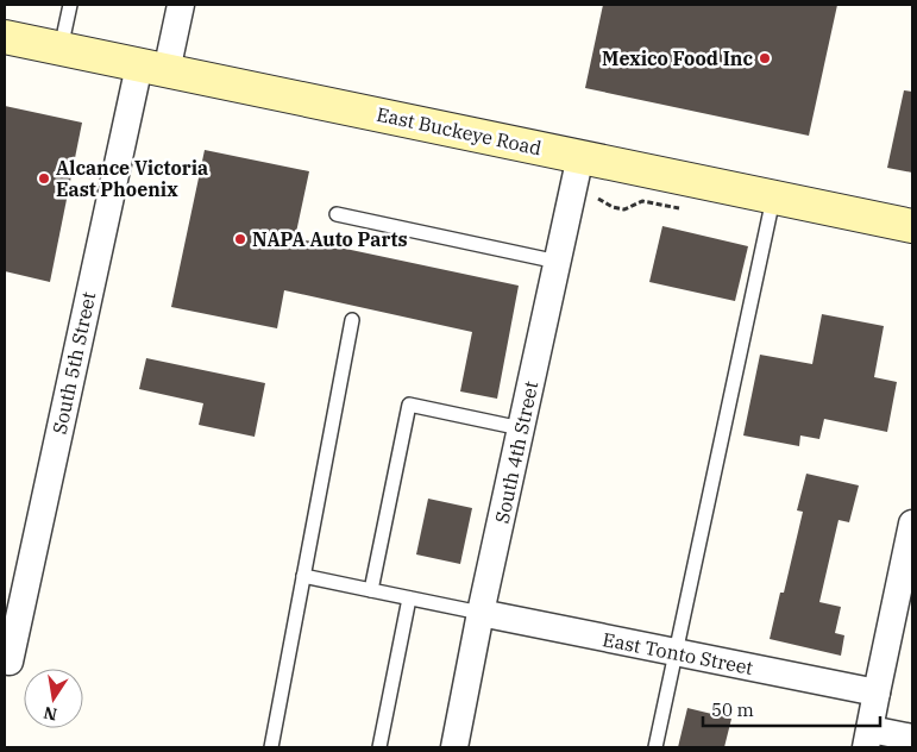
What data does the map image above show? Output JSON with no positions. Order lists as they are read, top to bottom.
{
  "streets": {
    "main road": ["East Buckeye Road"],
    "street": ["South 5th Street", "South 4th Street", "East Tonto Street"]
  },
  "crossings": [
    ["East Buckeye Road", "South 5th Street"],
    ["East Buckeye Road", "South 4th Street"],
    ["South 4th Street", "East Tonto Street"]
  ],
  "places": ["Mexico Food Inc", "Alcance Victoria East Phoenix", "NAPA Auto Parts"],
  "scale_bar": "50 m",
  "north": "bottom"
}
